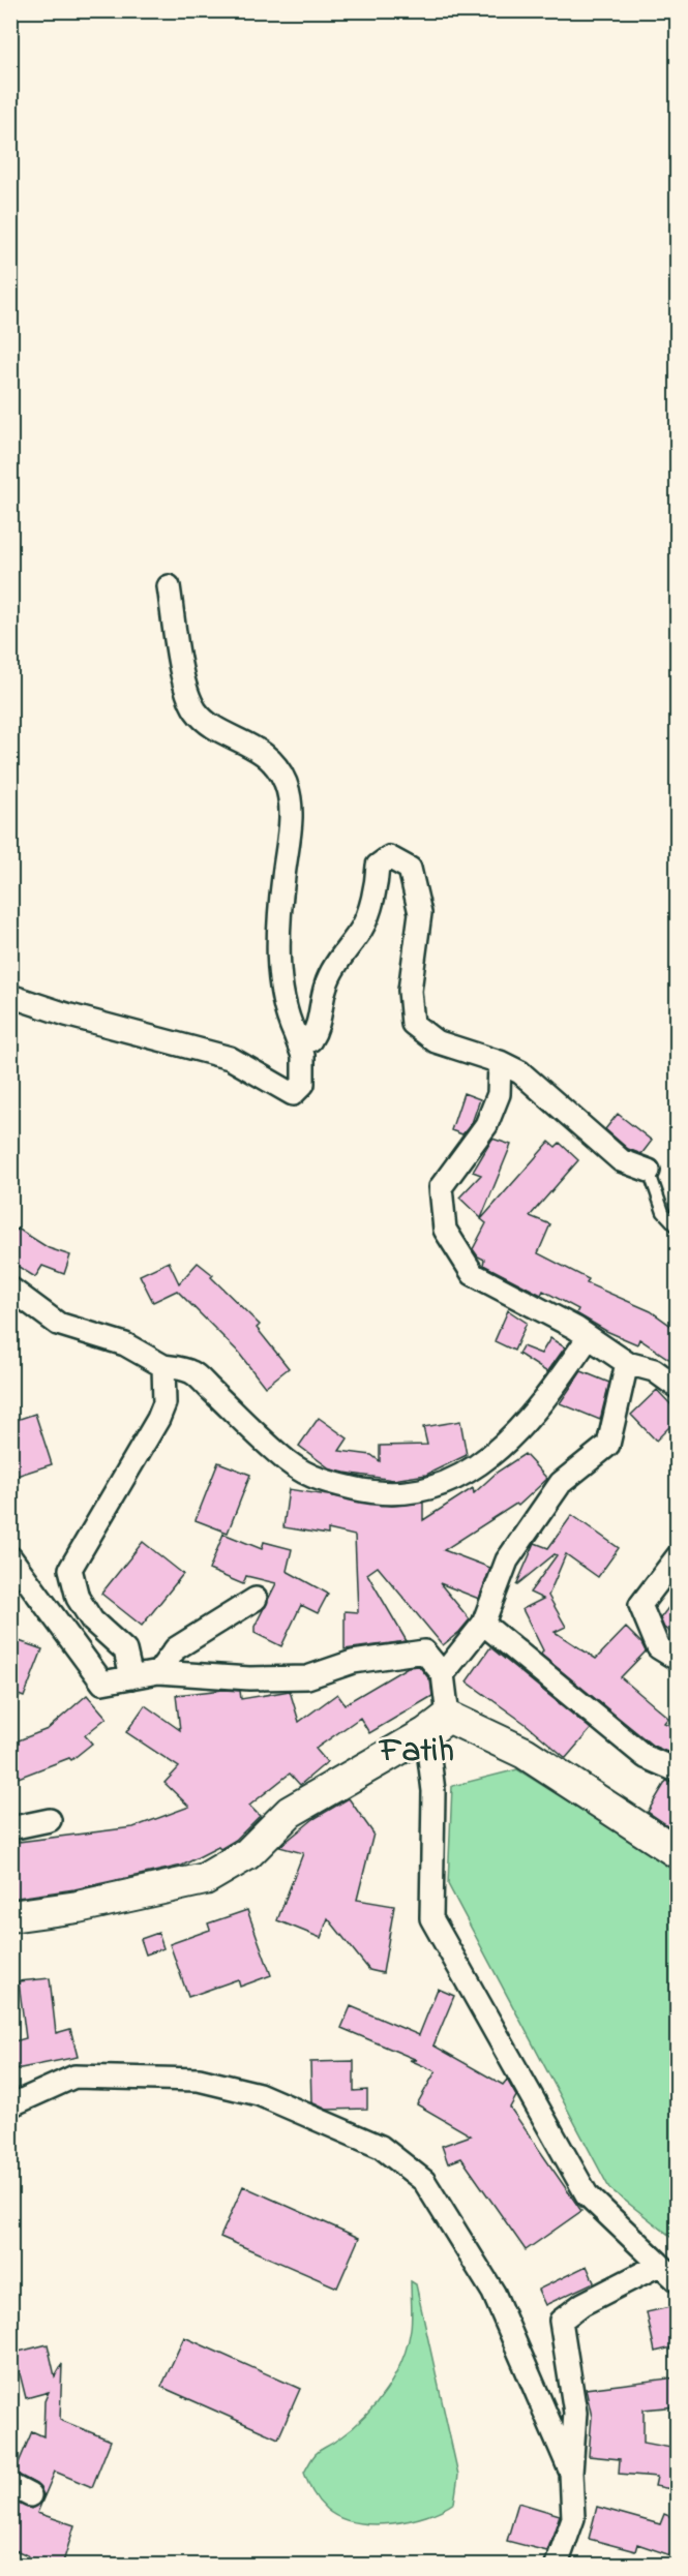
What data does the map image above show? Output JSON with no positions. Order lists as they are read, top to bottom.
{
  "districts": ["Fatih"]
}
